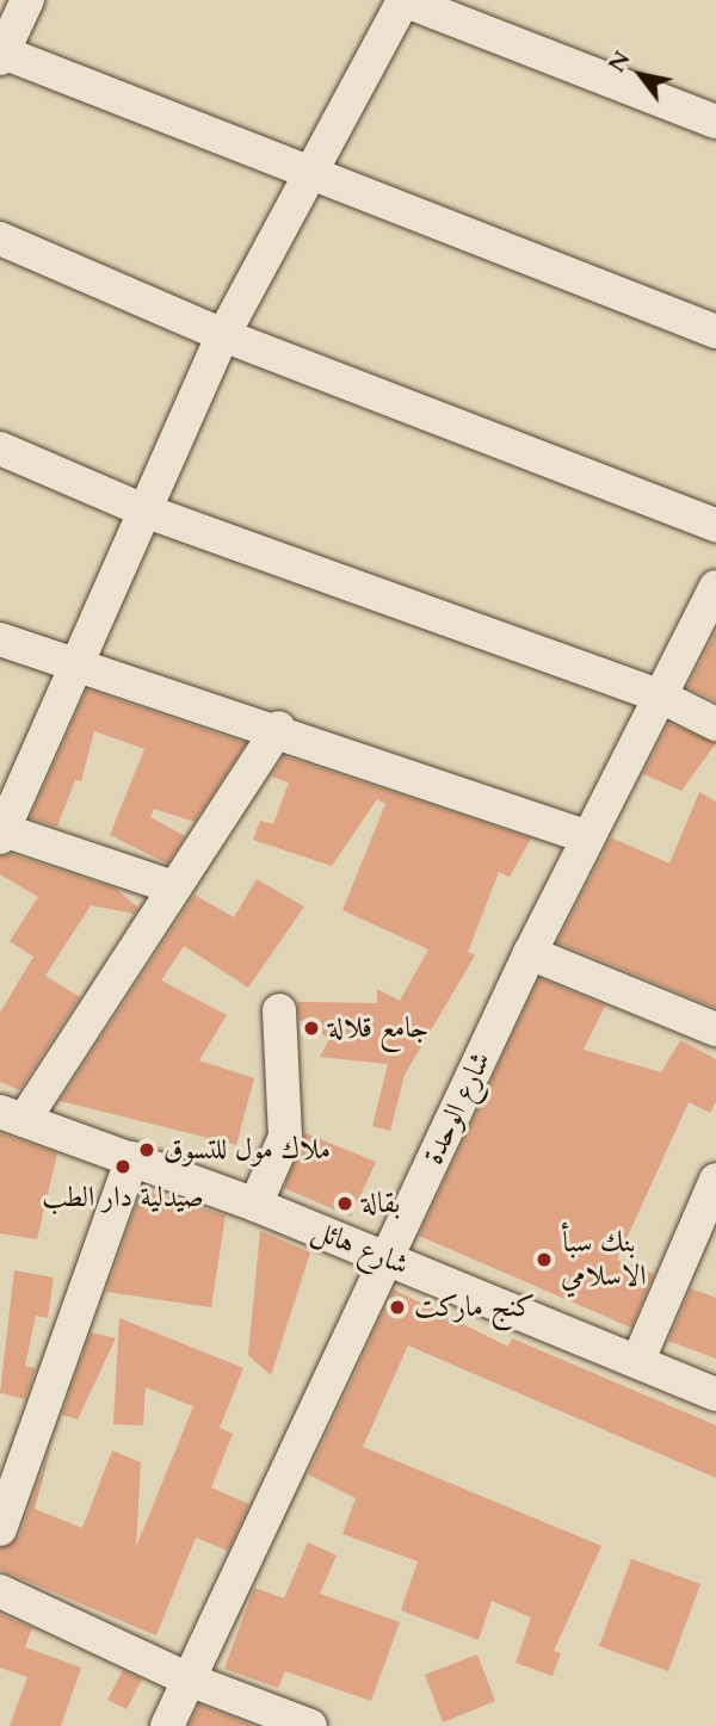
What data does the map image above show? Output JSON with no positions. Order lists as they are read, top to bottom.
{
  "streets": {
    "street": ["شارع الوحدة", "شارع هائل"]
  },
  "crossings": [
    ["شارع الوحدة", "شارع هائل"]
  ],
  "places": [
    "جامع قلالة",
    "ملاك مول للتسوق",
    "صيدلية دار الطب",
    "بقالة",
    "بنك سبأ الاسلامي",
    "كنج ماركت"
  ],
  "north": "top left"
}
